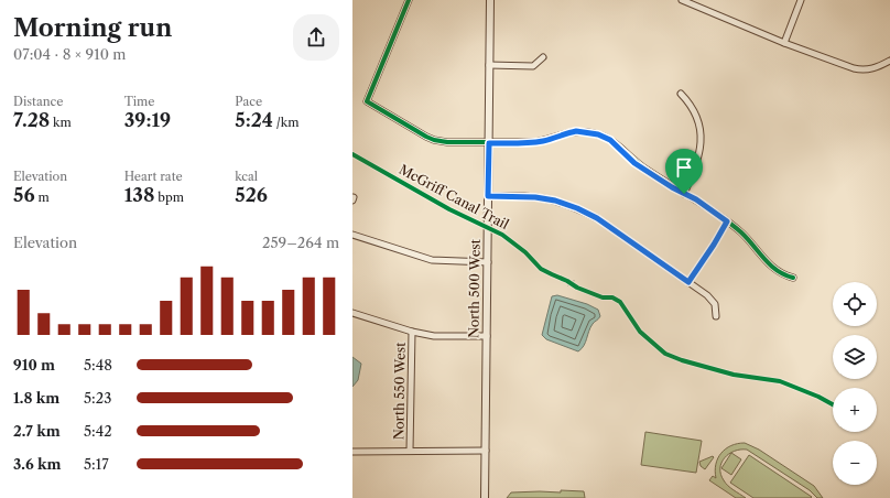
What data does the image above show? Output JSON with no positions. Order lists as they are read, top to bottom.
{
  "streets": {
    "street": ["North 500 West", "North 550 West"],
    "cycle path": ["McGriff Canal Trail"]
  },
  "page": {
    "heading": ["Morning run", "07:04 · 8 × 910 m"],
    "stats": [
      ["Distance", "7.28 km"],
      ["Time", "39:19"],
      ["Pace", "5:24 /km"],
      ["Elevation", "56 m"],
      ["Heart rate", "138 bpm"],
      ["kcal", "526"]
    ],
    "chart": ["Elevation", "259–264 m"],
    "map_buttons": ["+", "−"],
    "list": [
      {
        "name": "910 m",
        "note": "5:48"
      },
      {
        "name": "1.8 km",
        "note": "5:23"
      },
      {
        "name": "2.7 km",
        "note": "5:42"
      },
      {
        "name": "3.6 km",
        "note": "5:17"
      }
    ]
  }
}
